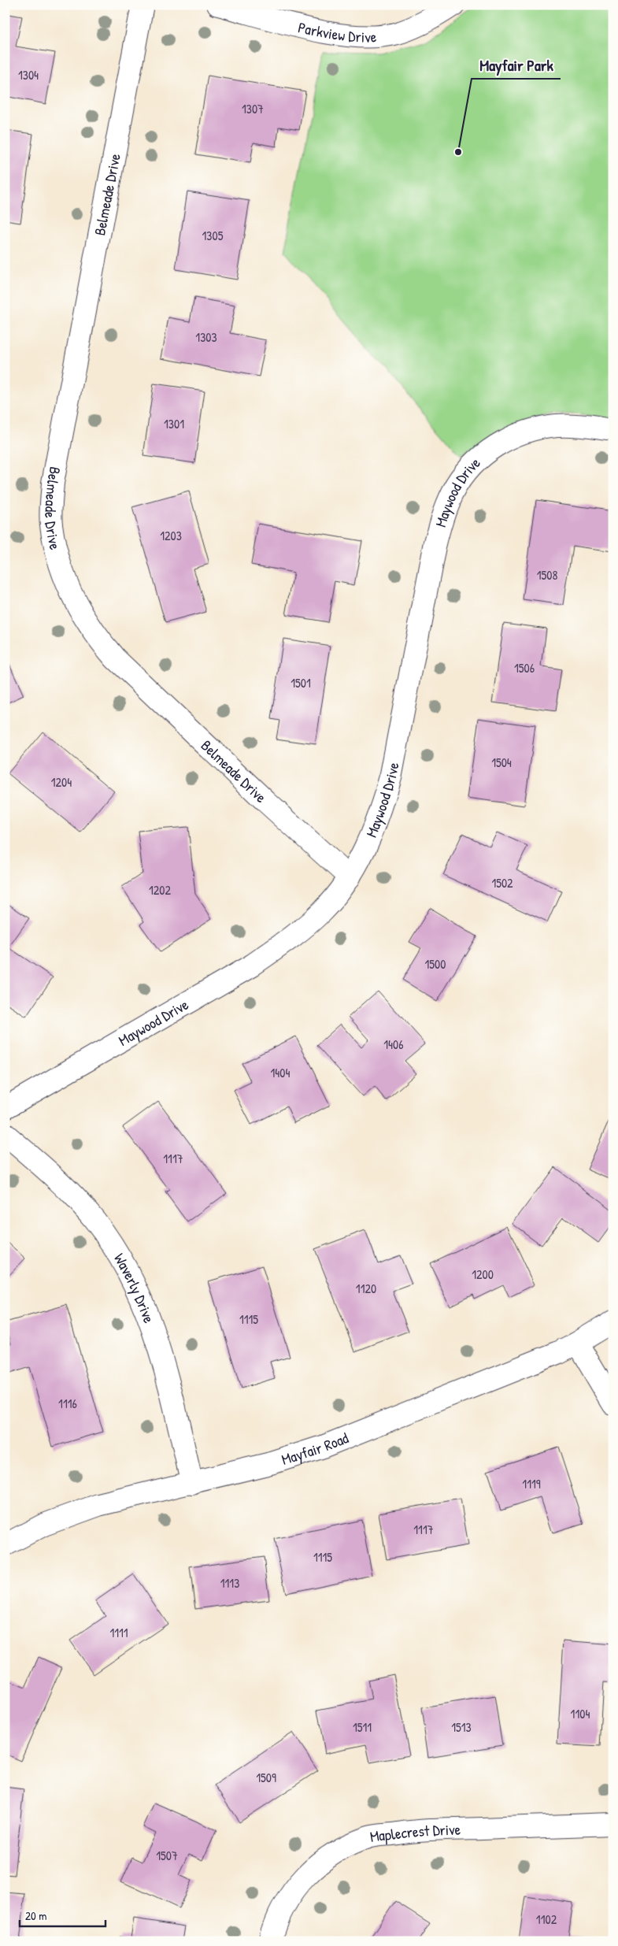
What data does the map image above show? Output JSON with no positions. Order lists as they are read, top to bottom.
{
  "streets": {
    "street": [
      "Parkview Drive",
      "Belmeade Drive",
      "Maywood Drive",
      "Waverly Drive",
      "Mayfair Road",
      "Maplecrest Drive"
    ]
  },
  "crossings": [
    ["Belmeade Drive", "Maywood Drive"],
    ["Waverly Drive", "Mayfair Road"]
  ],
  "places": ["Mayfair Park"],
  "house_numbers": [
    "1304",
    "1307",
    "1305",
    "1303",
    "1301",
    "1203",
    "1508",
    "1506",
    "1501",
    "1504",
    "1204",
    "1502",
    "1202",
    "1500",
    "1406",
    "1404",
    "1117",
    "1200",
    "1120",
    "1115",
    "1116",
    "1119",
    "1117",
    "1115",
    "1113",
    "1111",
    "1104",
    "1511",
    "1513",
    "1509",
    "1507",
    "1102"
  ],
  "scale_bar": "20 m"
}
